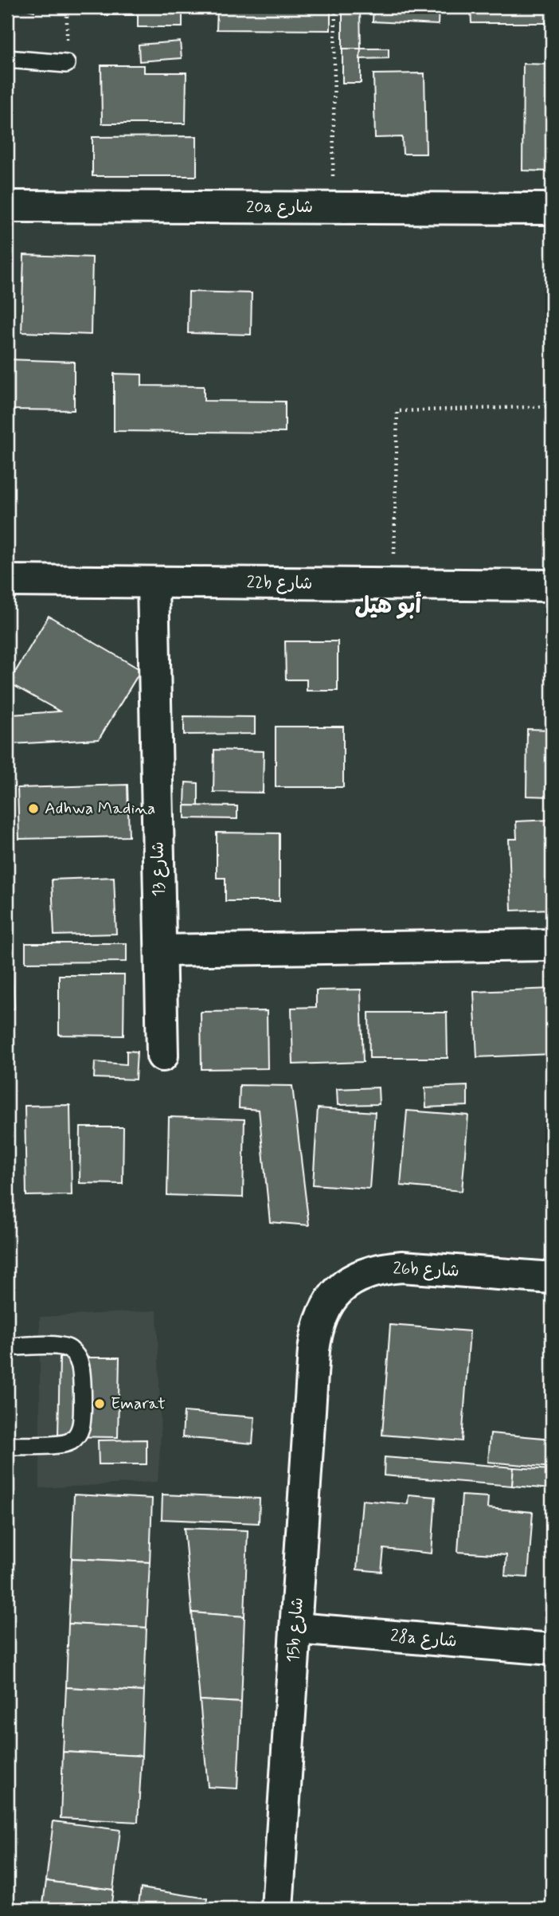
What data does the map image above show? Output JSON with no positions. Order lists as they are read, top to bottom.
{
  "streets": {
    "street": [
      "20a شارع",
      "22b شارع",
      "شارع 13",
      "26b شارع",
      "15b شارع",
      "28a شارع"
    ]
  },
  "crossings": [
    ["22b شارع", "شارع 13"],
    ["26b شارع", "15b شارع"],
    ["15b شارع", "28a شارع"]
  ],
  "districts": ["أبو هيل"],
  "places": ["Adhwa Madina", "Emarat"]
}
